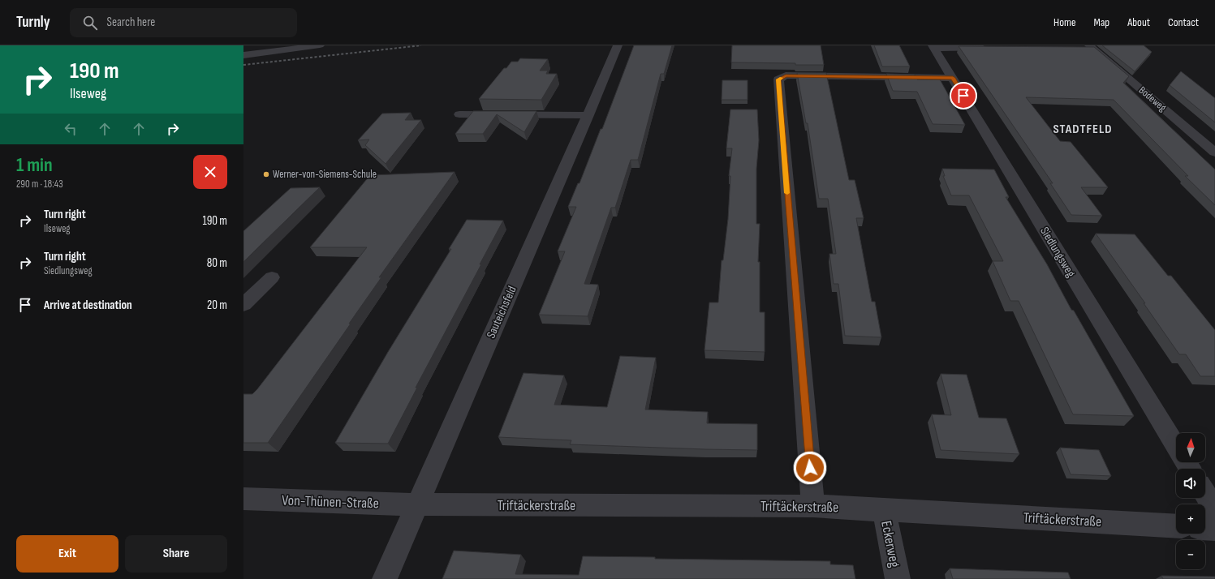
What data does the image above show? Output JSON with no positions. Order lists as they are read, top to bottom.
{
  "streets": {
    "street": [
      "Bodeweg",
      "Siedlungsweg",
      "Sauteichsfeld",
      "Von-Thünen-Straße",
      "Triftäckerstraße",
      "Eckerweg"
    ]
  },
  "crossings": [
    ["Sauteichsfeld", "Von-Thünen-Straße"],
    ["Sauteichsfeld", "Triftäckerstraße"],
    ["Von-Thünen-Straße", "Triftäckerstraße"],
    ["Triftäckerstraße", "Eckerweg"]
  ],
  "districts": ["STADTFELD"],
  "places": ["Werner-von-Siemens-Schule"],
  "north": "top",
  "page": {
    "header": "Turnly",
    "search": "Search here",
    "nav": [
      "Home",
      "Map",
      "About",
      "Contact"
    ],
    "turn": ["190 m", "Ilseweg"],
    "heading": ["1 min", "290 m · 18:43"],
    "list": [
      {
        "name": "Turn right",
        "note": "Ilseweg",
        "value": "190 m"
      },
      {
        "name": "Turn right",
        "note": "Siedlungsweg",
        "value": "80 m"
      },
      {
        "name": "Arrive at destination",
        "value": "20 m"
      }
    ],
    "map_buttons": ["+", "−"],
    "buttons": ["Exit", "Share"]
  }
}
